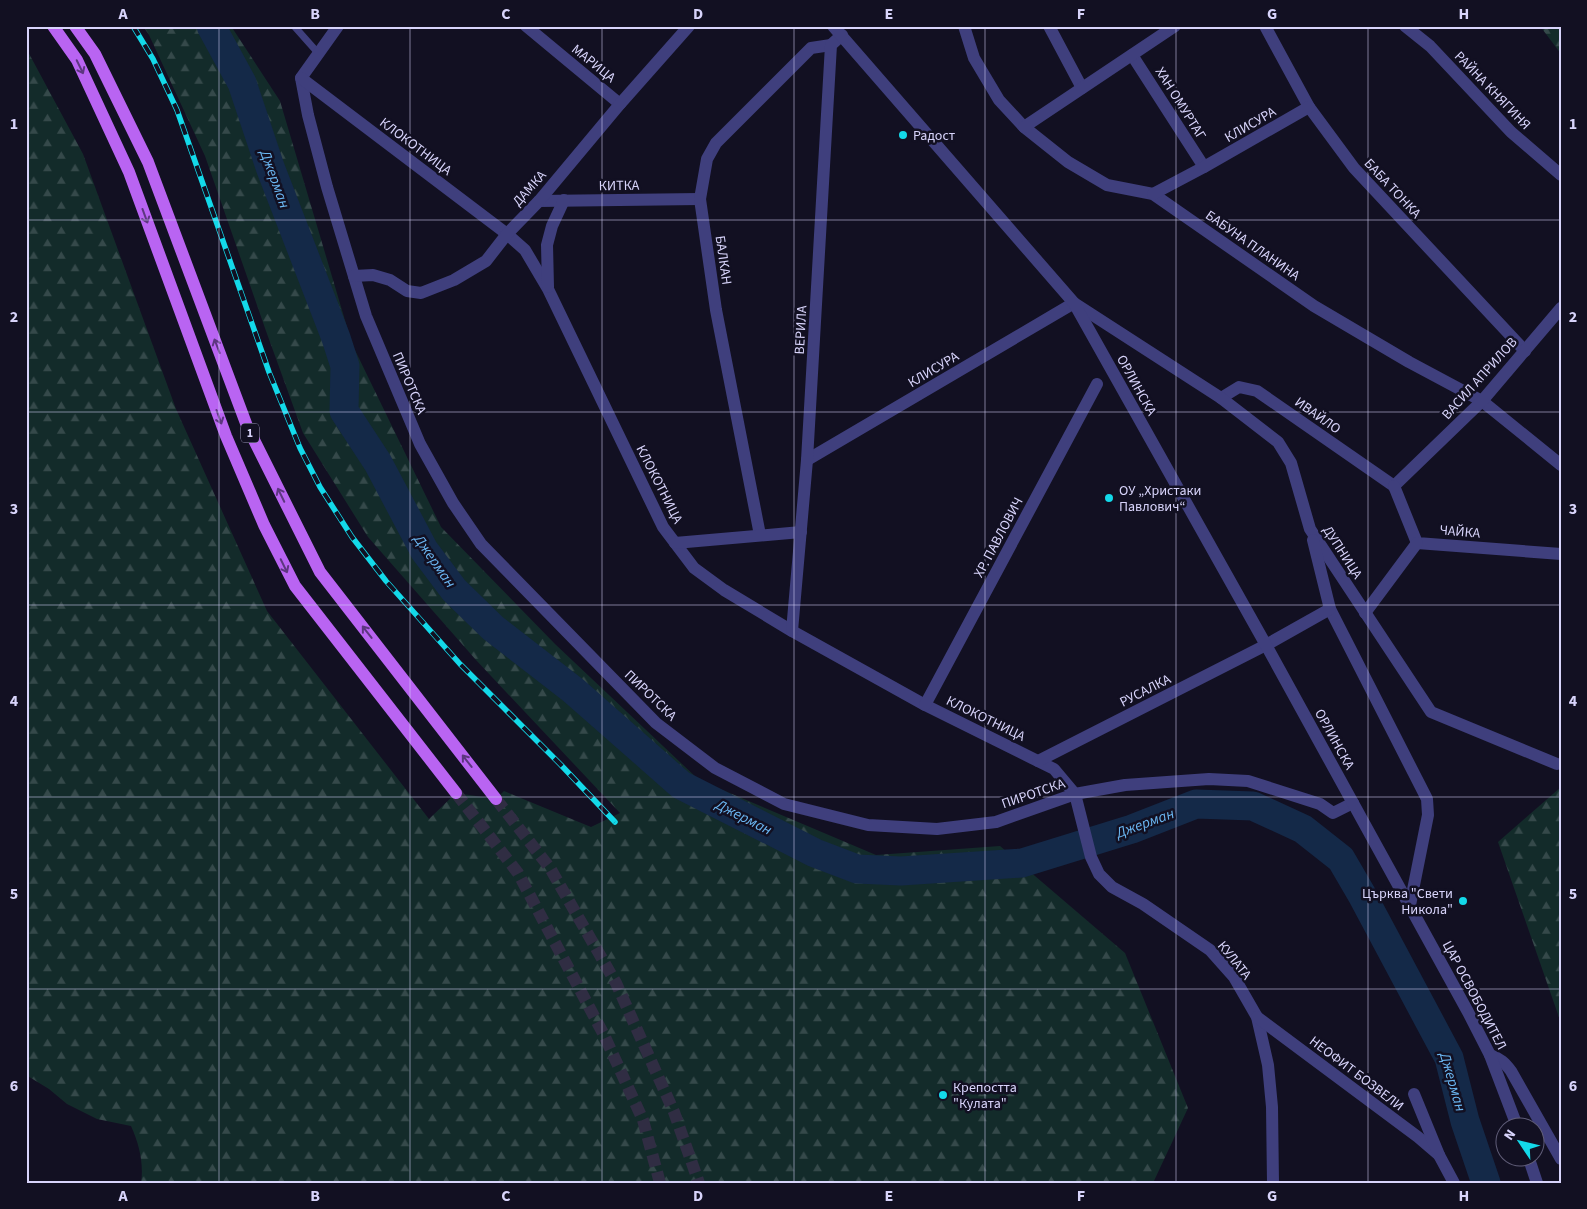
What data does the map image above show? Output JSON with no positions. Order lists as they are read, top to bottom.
{
  "streets": {
    "main road": ["1"],
    "street": [
      "МАРИЦА",
      "РАЙНА КНЯГИНЯ",
      "ХАН ОМУРТАГ",
      "КЛИСУРА",
      "КЛОКОТНИЦА",
      "КИТКА",
      "ДАМКА",
      "БАБА ТОНКА",
      "БАБУНА ПЛАНИНА",
      "БАЛКАН",
      "ВЕРИЛА",
      "ВАСИЛ АПРИЛОВ",
      "ПИРОТСКА",
      "ОРЛИНСКА",
      "ИВАЙЛО",
      "ЧАЙКА",
      "ХР. ПАВЛОВИЧ",
      "ДУПНИЦА",
      "РУСАЛКА",
      "КУЛАТА",
      "ЦАР ОСВОБОДИТЕЛ",
      "НЕОФИТ БОЗВЕЛИ"
    ]
  },
  "crossings": [
    ["МАРИЦА", "ДАМКА"],
    ["ХАН ОМУРТАГ", "КЛИСУРА"],
    ["КЛИСУРА", "БАБА ТОНКА"],
    ["КЛИСУРА", "БАБУНА ПЛАНИНА"],
    ["КЛИСУРА", "ВЕРИЛА"],
    ["КЛИСУРА", "ОРЛИНСКА"],
    ["КЛИСУРА", "ДУПНИЦА"],
    ["КЛОКОТНИЦА", "ДАМКА"],
    ["КЛОКОТНИЦА", "ВЕРИЛА"],
    ["КЛОКОТНИЦА", "ПИРОТСКА"],
    ["КЛОКОТНИЦА", "ХР. ПАВЛОВИЧ"],
    ["КЛОКОТНИЦА", "РУСАЛКА"],
    ["КЛОКОТНИЦА", "КУЛАТА"],
    ["КИТКА", "ДАМКА"],
    ["КИТКА", "БАЛКАН"],
    ["ДАМКА", "ПИРОТСКА"],
    ["БАБА ТОНКА", "ВАСИЛ АПРИЛОВ"],
    ["БАБУНА ПЛАНИНА", "ВАСИЛ АПРИЛОВ"],
    ["БАЛКАН", "ВЕРИЛА"],
    ["ВАСИЛ АПРИЛОВ", "ИВАЙЛО"],
    ["ПИРОТСКА", "ОРЛИНСКА"],
    ["ПИРОТСКА", "ЦАР ОСВОБОДИТЕЛ"],
    ["ОРЛИНСКА", "ДУПНИЦА"],
    ["ОРЛИНСКА", "РУСАЛКА"],
    ["ОРЛИНСКА", "ЦАР ОСВОБОДИТЕЛ"],
    ["ИВАЙЛО", "ДУПНИЦА"],
    ["КУЛАТА", "НЕОФИТ БОЗВЕЛИ"]
  ],
  "water": ["Джерман"],
  "places": [
    "Радост",
    "ОУ „Христаки Павлович“",
    "Църква \"Свети Никола\"",
    "Крепостта \"Кулата\""
  ],
  "north": "top left",
  "grid": {
    "columns": [
      "A",
      "B",
      "C",
      "D",
      "E",
      "F",
      "G",
      "H"
    ],
    "rows": [
      "1",
      "2",
      "3",
      "4",
      "5",
      "6"
    ]
  }
}
